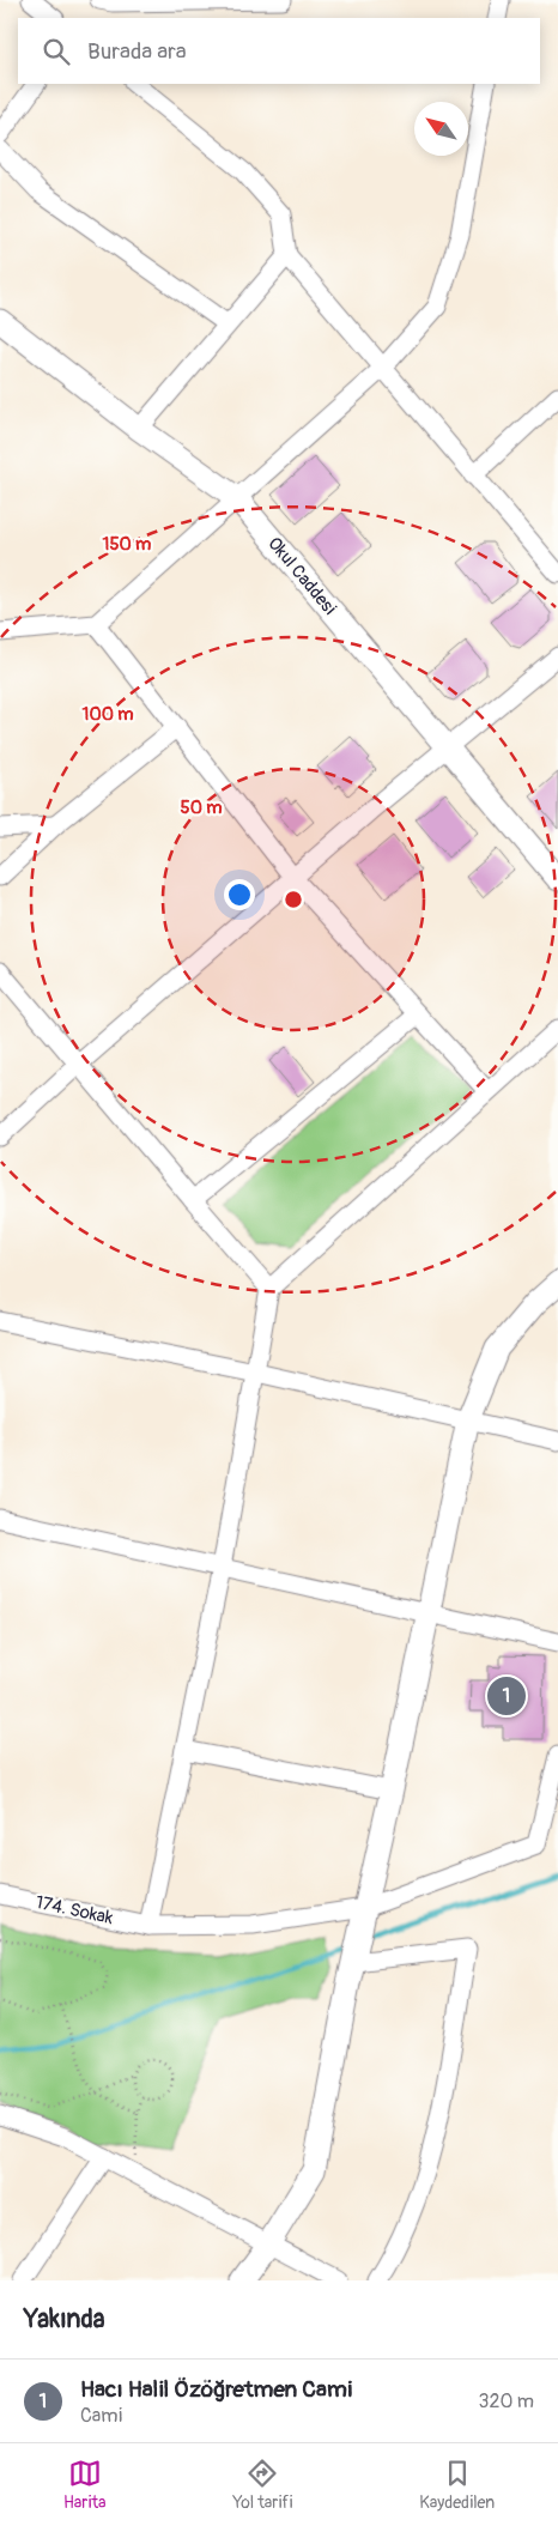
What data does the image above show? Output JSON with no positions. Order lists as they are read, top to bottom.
{
  "streets": {
    "street": ["Okul Caddesi", "174. Sokak"]
  },
  "north": "top left",
  "page": {
    "search": "Burada ara",
    "pins": "1",
    "heading": "Yakında",
    "list": [
      {
        "mark": "1",
        "name": "Hacı Halil Özöğretmen Cami",
        "note": "Cami",
        "value": "320 m"
      }
    ],
    "nav": ["Harita", "Yol tarifi", "Kaydedilen"]
  },
  "rings": ["150 m", "100 m", "50 m"]
}
